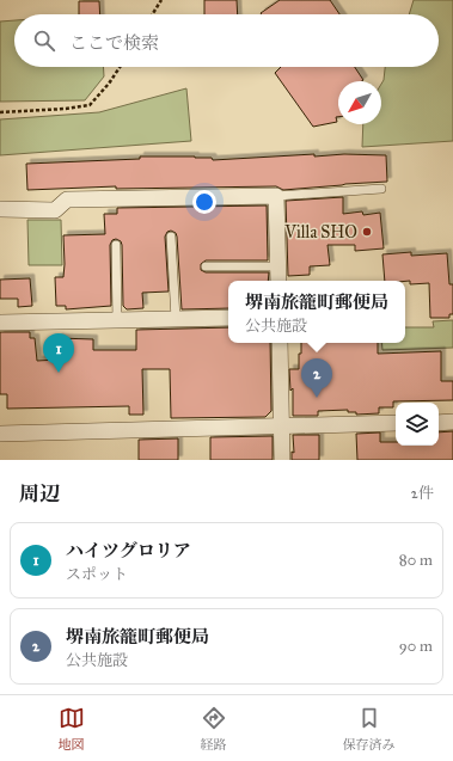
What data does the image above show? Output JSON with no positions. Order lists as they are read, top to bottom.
{
  "places": ["Villa SHO"],
  "north": "bottom left",
  "page": {
    "search": "ここで検索",
    "popup": ["堺南旅籠町郵便局", "公共施設"],
    "pins": ["1", "2"],
    "heading": ["周辺", "2件"],
    "list": [
      {
        "mark": "1",
        "name": "ハイツグロリア",
        "note": "スポット",
        "value": "80 m"
      },
      {
        "mark": "2",
        "name": "堺南旅籠町郵便局",
        "note": "公共施設",
        "value": "90 m"
      }
    ],
    "nav": ["地図", "経路", "保存済み"]
  }
}
